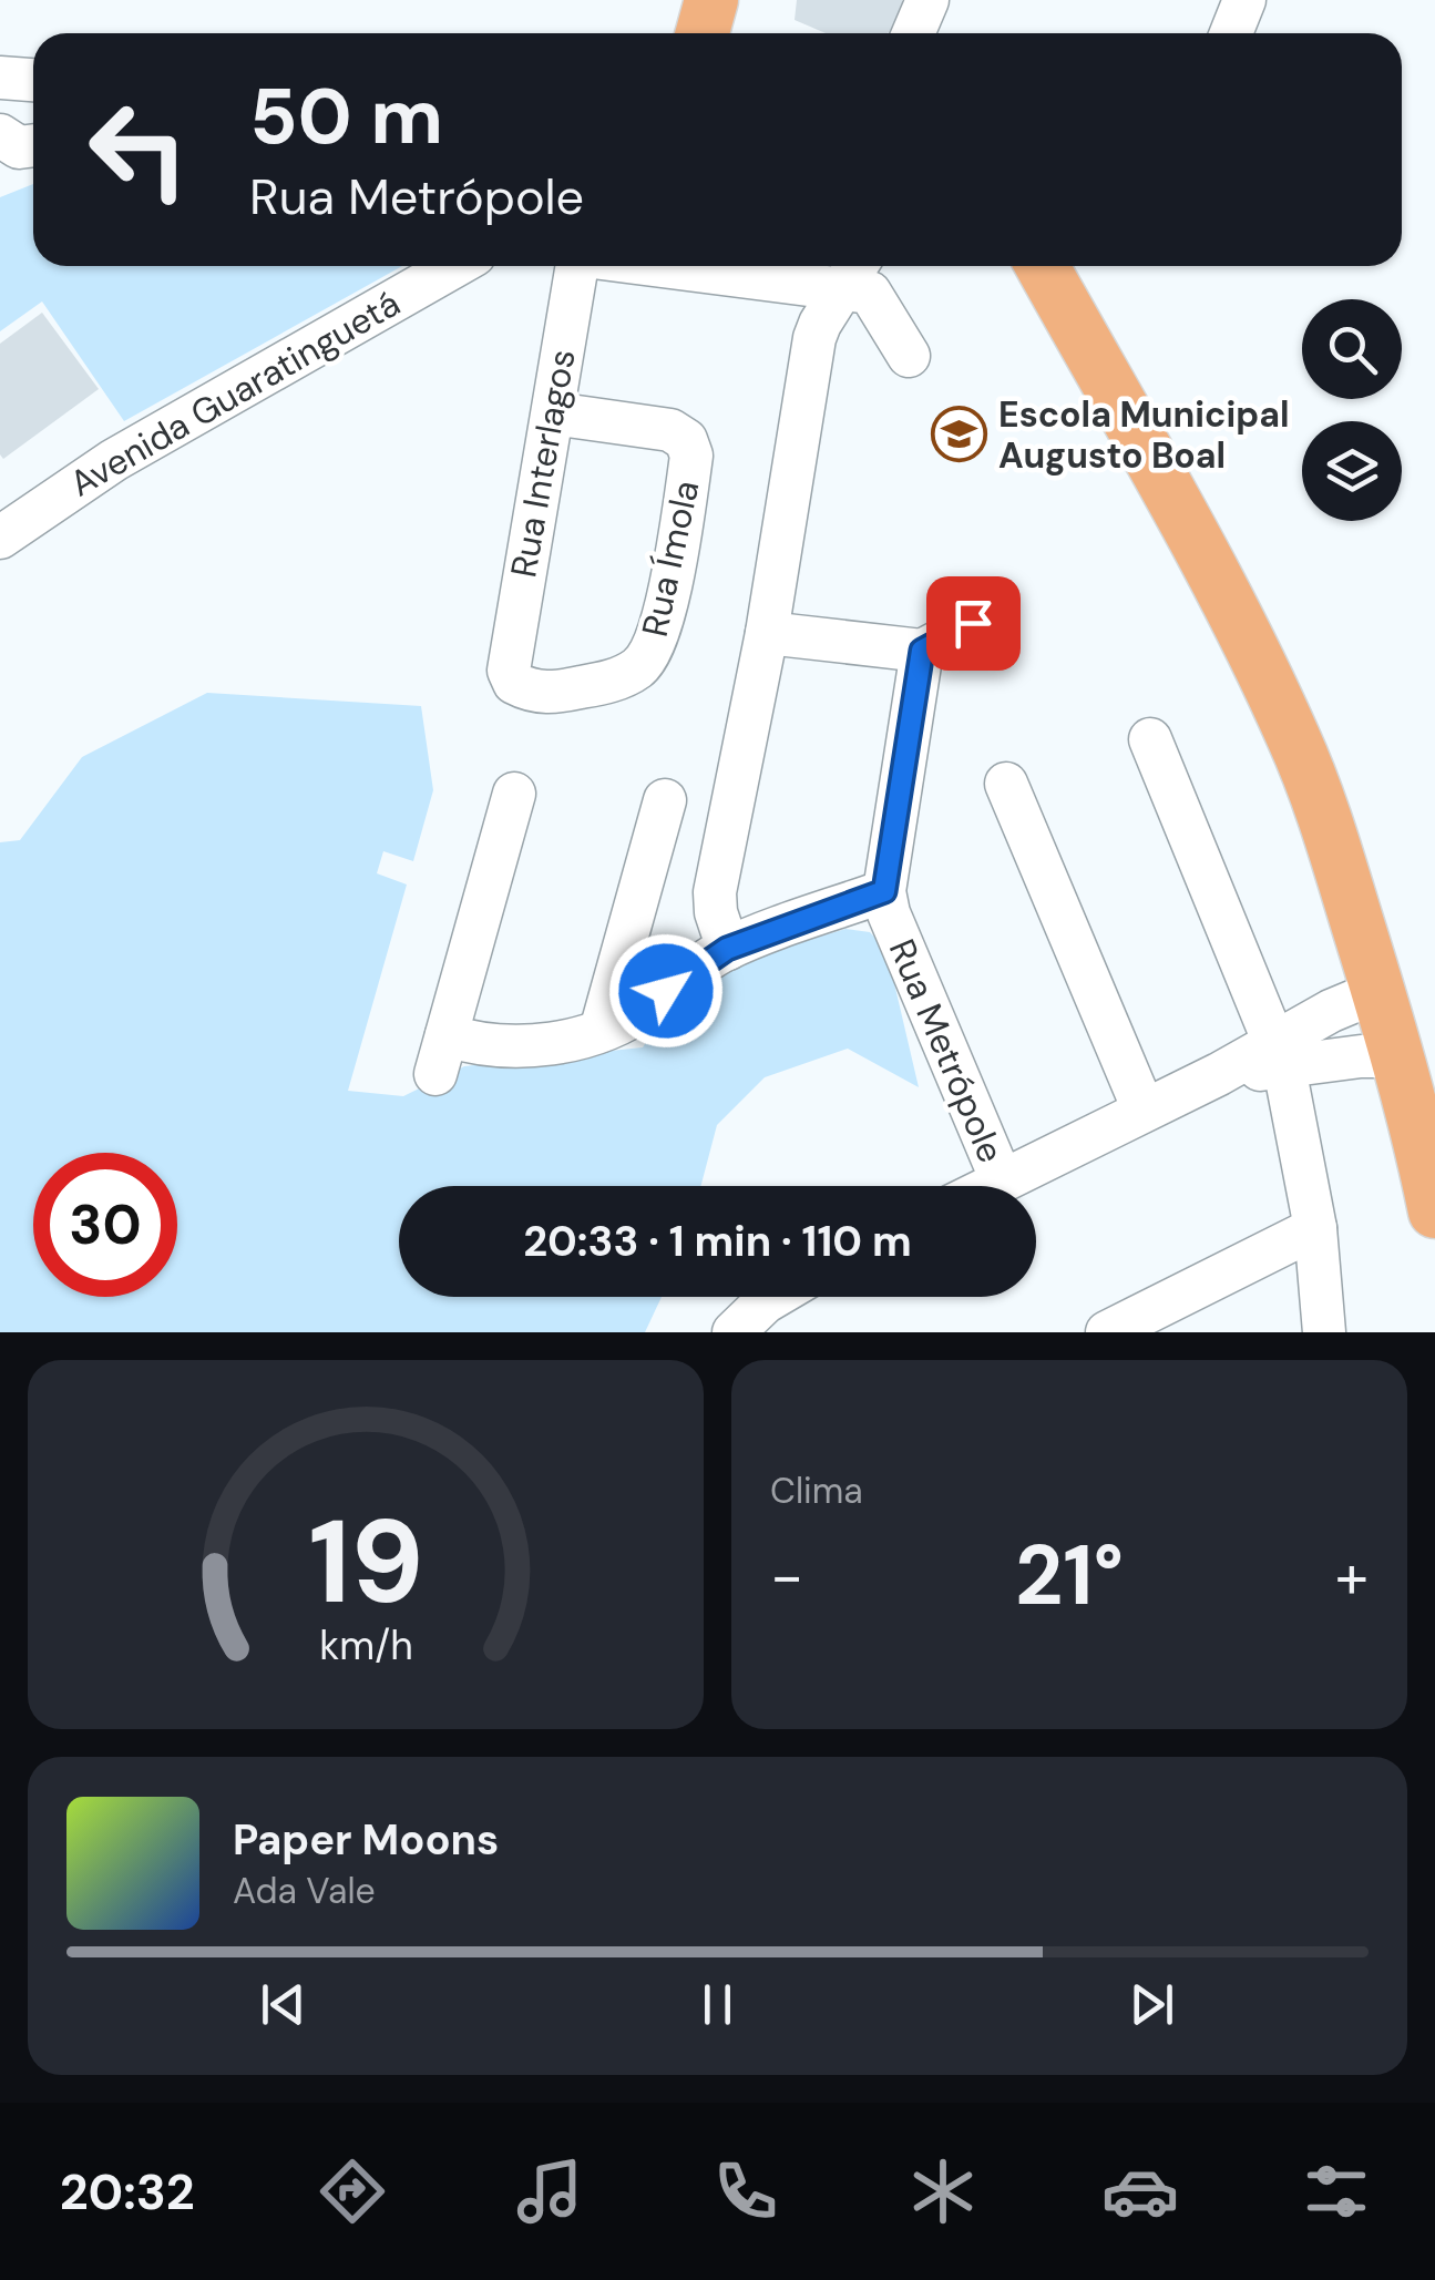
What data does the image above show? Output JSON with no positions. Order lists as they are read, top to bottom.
{
  "streets": {
    "street": [
      "Avenida Guaratinguetá",
      "Rua Interlagos",
      "Rua Ímola",
      "Rua Metrópole"
    ]
  },
  "crossings": [
    ["Rua Interlagos", "Rua Ímola"]
  ],
  "places": {
    "school or university": ["Escola Municipal Augusto Boal"]
  },
  "page": {
    "turn": ["50 m", "Rua Metrópole"],
    "limit": "30",
    "trip": "20:33 · 1 min · 110 m",
    "tile": "Clima",
    "heat": ["−", "21°", "+"],
    "song": ["Paper Moons", "Ada Vale"],
    "tabs": "20:32",
    "gauge": ["19", "km/h"]
  }
}
